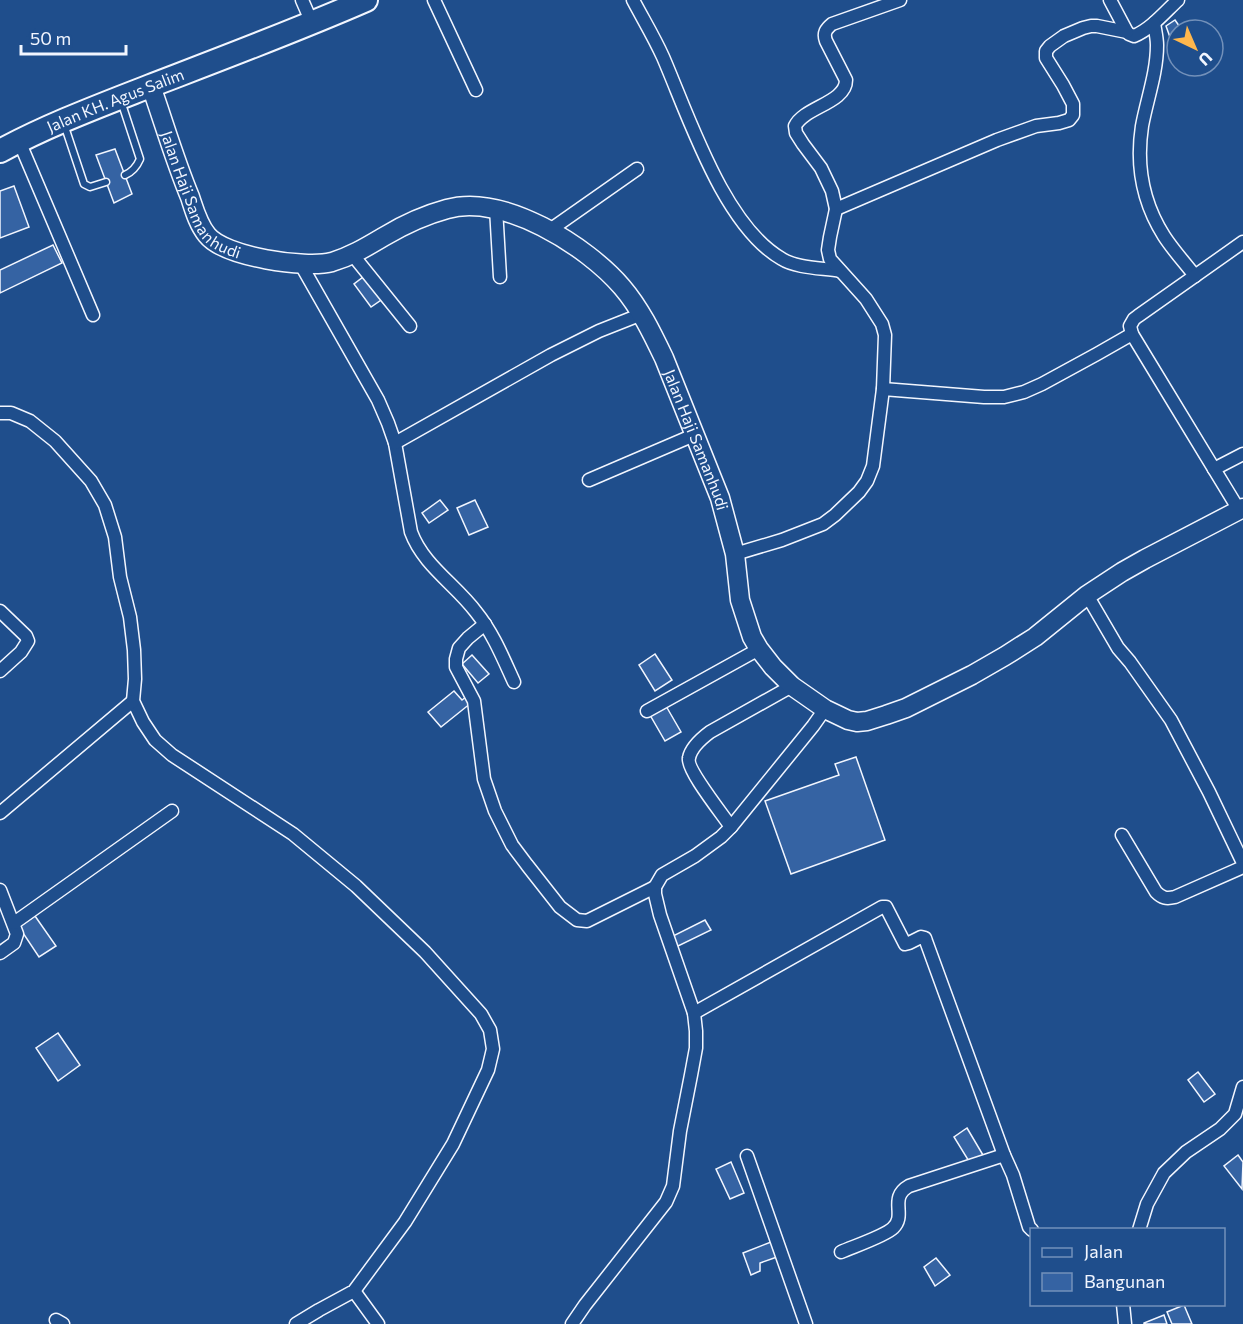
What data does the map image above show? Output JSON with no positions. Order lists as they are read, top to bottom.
{
  "streets": {
    "highway": ["Jalan KH. Agus Salim"],
    "street": ["Jalan Haji Samanhudi"]
  },
  "crossings": [
    ["Jalan KH. Agus Salim", "Jalan Haji Samanhudi"]
  ],
  "legend": ["Jalan", "Bangunan"],
  "scale_bar": "50 m",
  "north": "bottom right"
}
